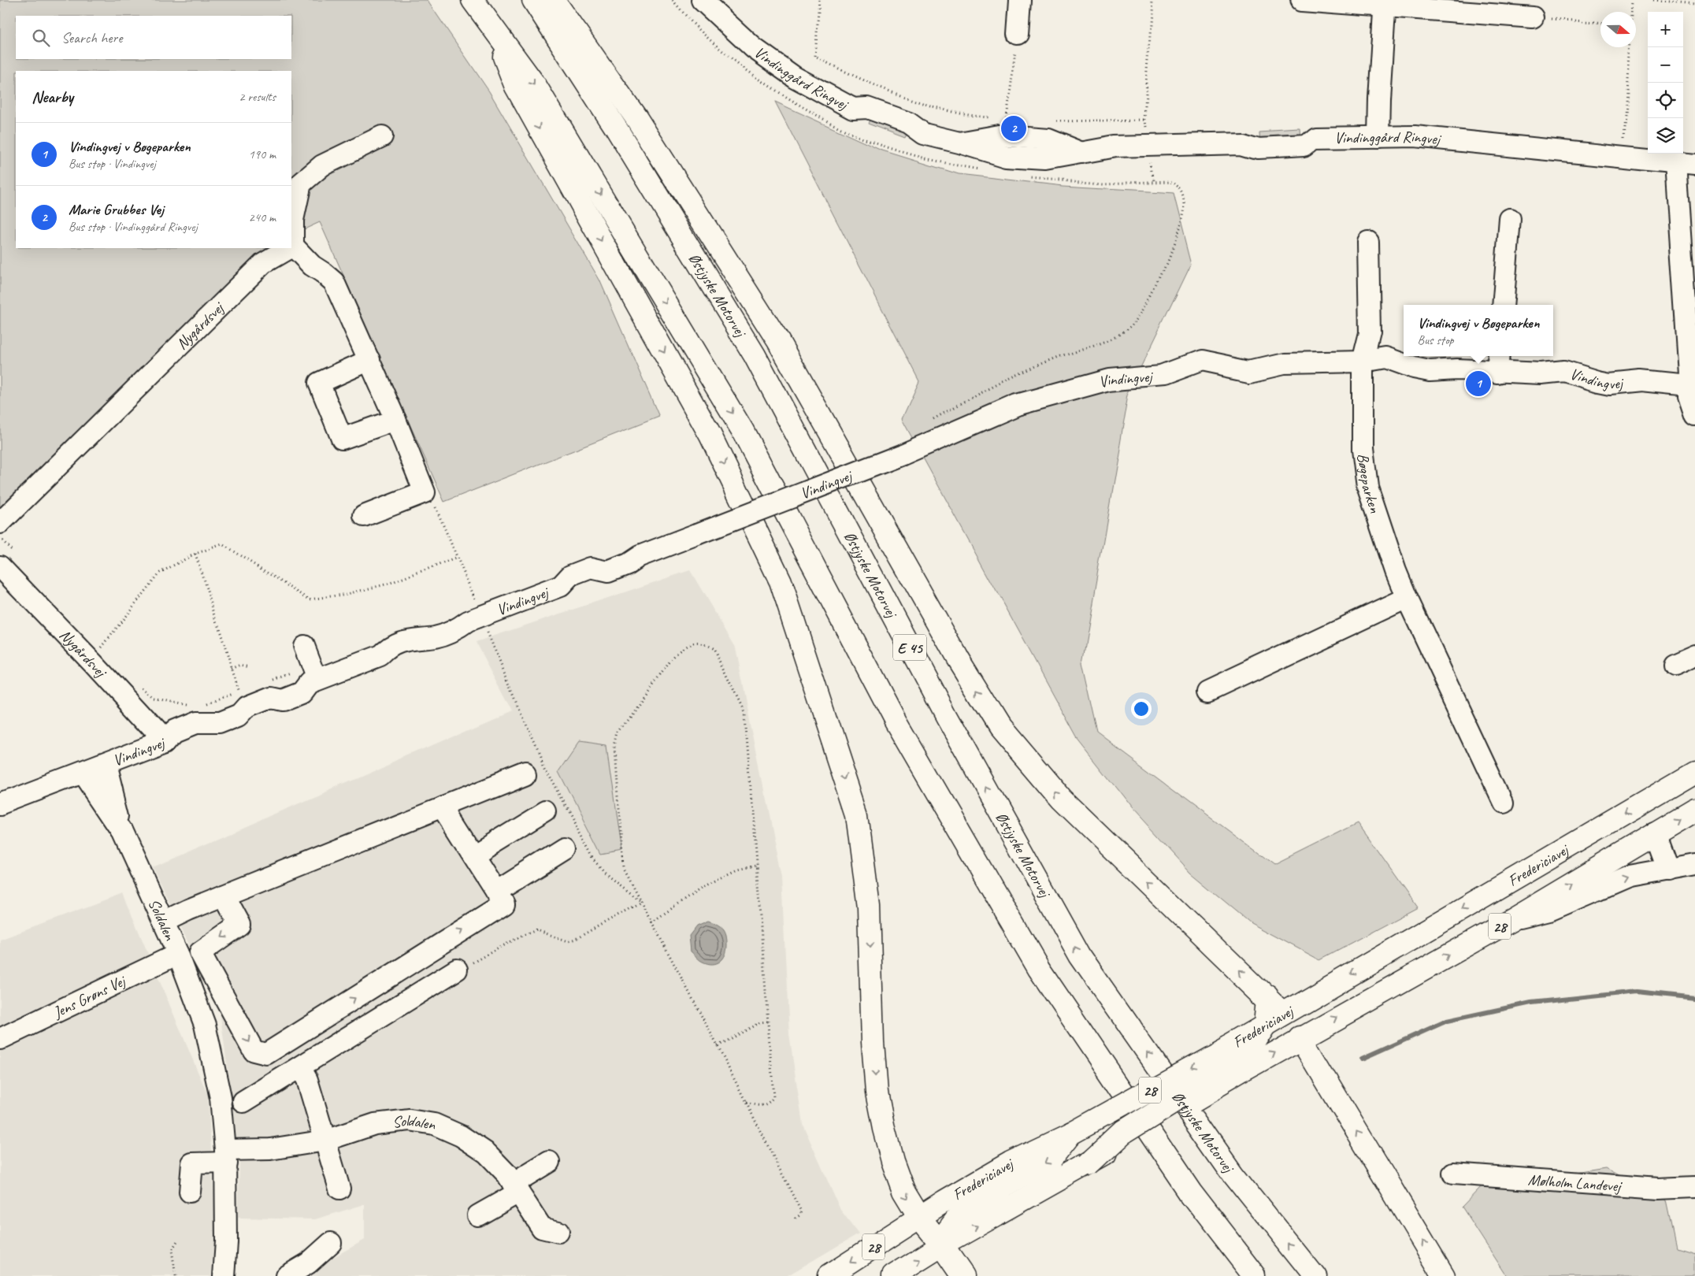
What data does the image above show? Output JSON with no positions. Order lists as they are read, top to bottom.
{
  "streets": {
    "main road": [
      "Østjyske Motorvej",
      "E 45",
      "Fredericiavej",
      "28"
    ],
    "street": [
      "Vindinggård Ringvej",
      "Nygårdsvej",
      "Vindingvej",
      "Bøgeparken",
      "Soldalen",
      "Jens Grøns Vej",
      "Mølholm Landevej"
    ]
  },
  "crossings": [
    ["Nygårdsvej", "Vindingvej"],
    ["Vindingvej", "Bøgeparken"],
    ["Vindingvej", "Soldalen"],
    ["Fredericiavej", "28"],
    ["Soldalen", "Jens Grøns Vej"]
  ],
  "north": "right",
  "page": {
    "map_buttons": ["+", "−"],
    "search": "Search here",
    "heading": ["Nearby", "2 results"],
    "pins": ["2", "1"],
    "list": [
      {
        "mark": "1",
        "name": "Vindingvej v Bøgeparken",
        "note": "Bus stop · Vindingvej",
        "value": "190 m"
      },
      {
        "mark": "2",
        "name": "Marie Grubbes Vej",
        "note": "Bus stop · Vindinggård Ringvej",
        "value": "240 m"
      }
    ],
    "popup": ["Vindingvej v Bøgeparken", "Bus stop"]
  }
}
